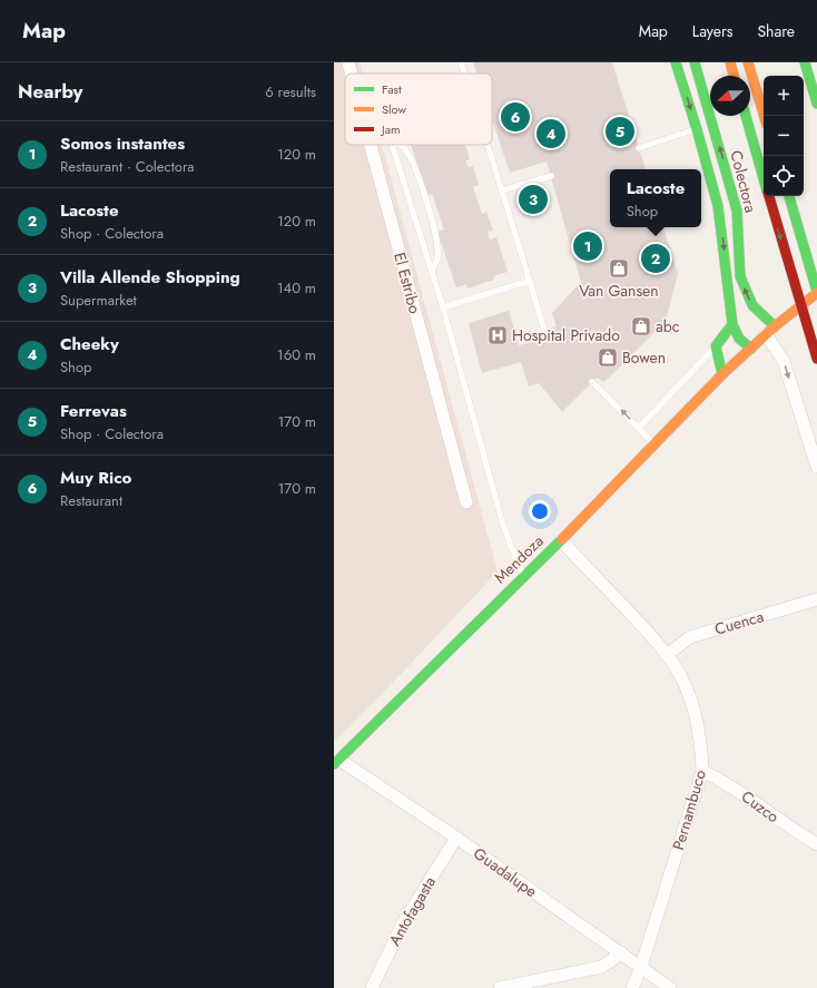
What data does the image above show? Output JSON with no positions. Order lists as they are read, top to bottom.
{
  "streets": {
    "street": [
      "Colectora",
      "El Estribo",
      "Mendoza",
      "Cuenca",
      "Cuzco",
      "Pernambuco",
      "Guadalupe",
      "Antofagasta"
    ]
  },
  "crossings": [
    ["Colectora", "Mendoza"],
    ["Mendoza", "Pernambuco"],
    ["Mendoza", "Guadalupe"],
    ["Cuenca", "Pernambuco"],
    ["Cuzco", "Pernambuco"],
    ["Pernambuco", "Guadalupe"],
    ["Guadalupe", "Antofagasta"]
  ],
  "places": {
    "shop": ["Van Gansen", "abc", "Bowen"],
    "hospital": ["Hospital Privado"]
  },
  "legend": ["Fast", "Slow", "Jam"],
  "north": "left",
  "page": {
    "header": "Map",
    "nav": ["Map", "Layers", "Share"],
    "heading": ["Nearby", "6 results"],
    "map_buttons": ["+", "−"],
    "pins": [
      "6",
      "5",
      "4",
      "3",
      "1",
      "2"
    ],
    "list": [
      {
        "mark": "1",
        "name": "Somos instantes",
        "note": "Restaurant · Colectora",
        "value": "120 m"
      },
      {
        "mark": "2",
        "name": "Lacoste",
        "note": "Shop · Colectora",
        "value": "120 m"
      },
      {
        "mark": "3",
        "name": "Villa Allende Shopping",
        "note": "Supermarket",
        "value": "140 m"
      },
      {
        "mark": "4",
        "name": "Cheeky",
        "note": "Shop",
        "value": "160 m"
      },
      {
        "mark": "5",
        "name": "Ferrevas",
        "note": "Shop · Colectora",
        "value": "170 m"
      },
      {
        "mark": "6",
        "name": "Muy Rico",
        "note": "Restaurant",
        "value": "170 m"
      }
    ],
    "popup": ["Lacoste", "Shop"]
  }
}
